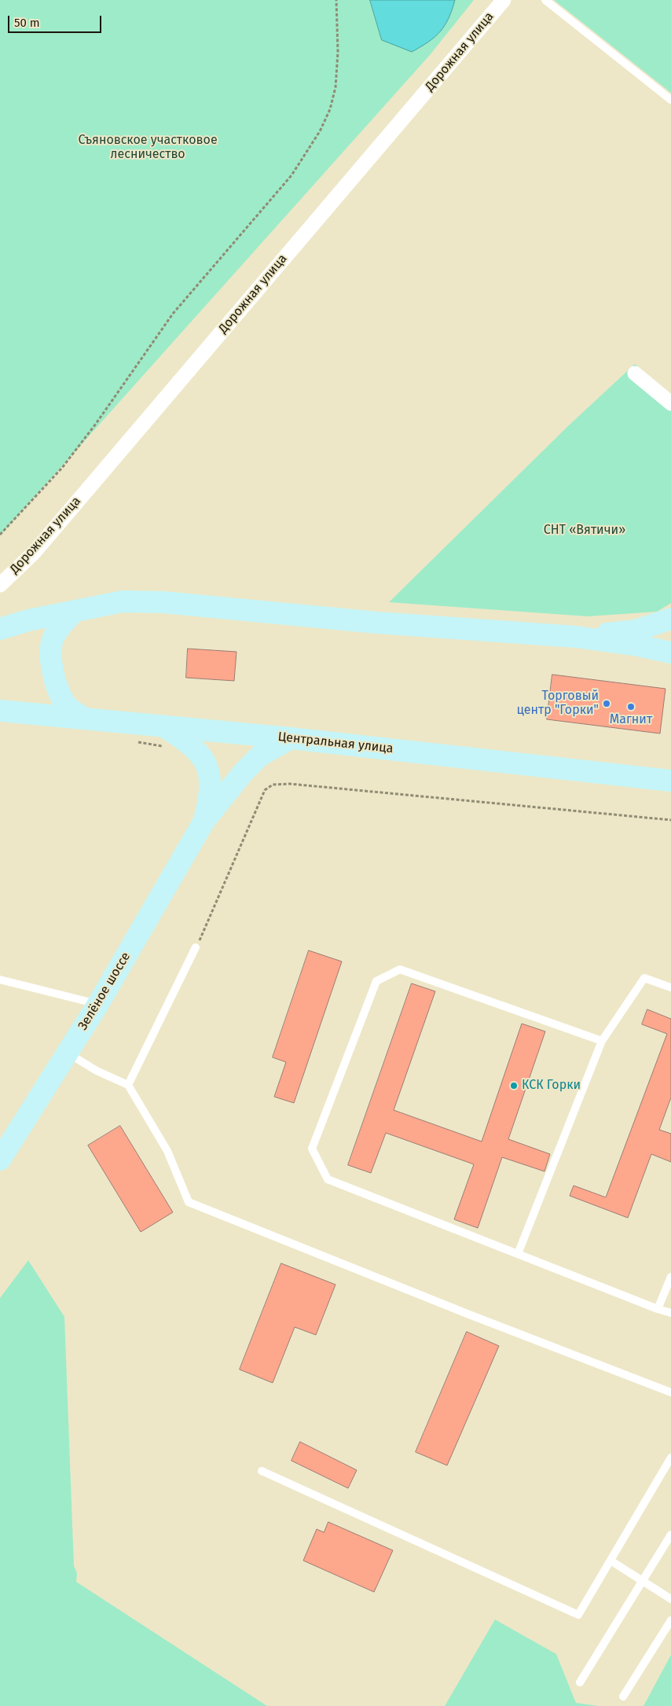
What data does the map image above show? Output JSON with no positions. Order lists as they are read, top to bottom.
{
  "streets": {
    "main road": ["Центральная улица", "Зелёное шоссе"],
    "street": ["Дорожная улица"]
  },
  "parks": ["Съяновское участковое лесничество", "СНТ «Вятичи»"],
  "places": ["Торговый центр \"Горки\"", "Магнит", "КСК Горки"],
  "scale_bar": "50 m"
}
